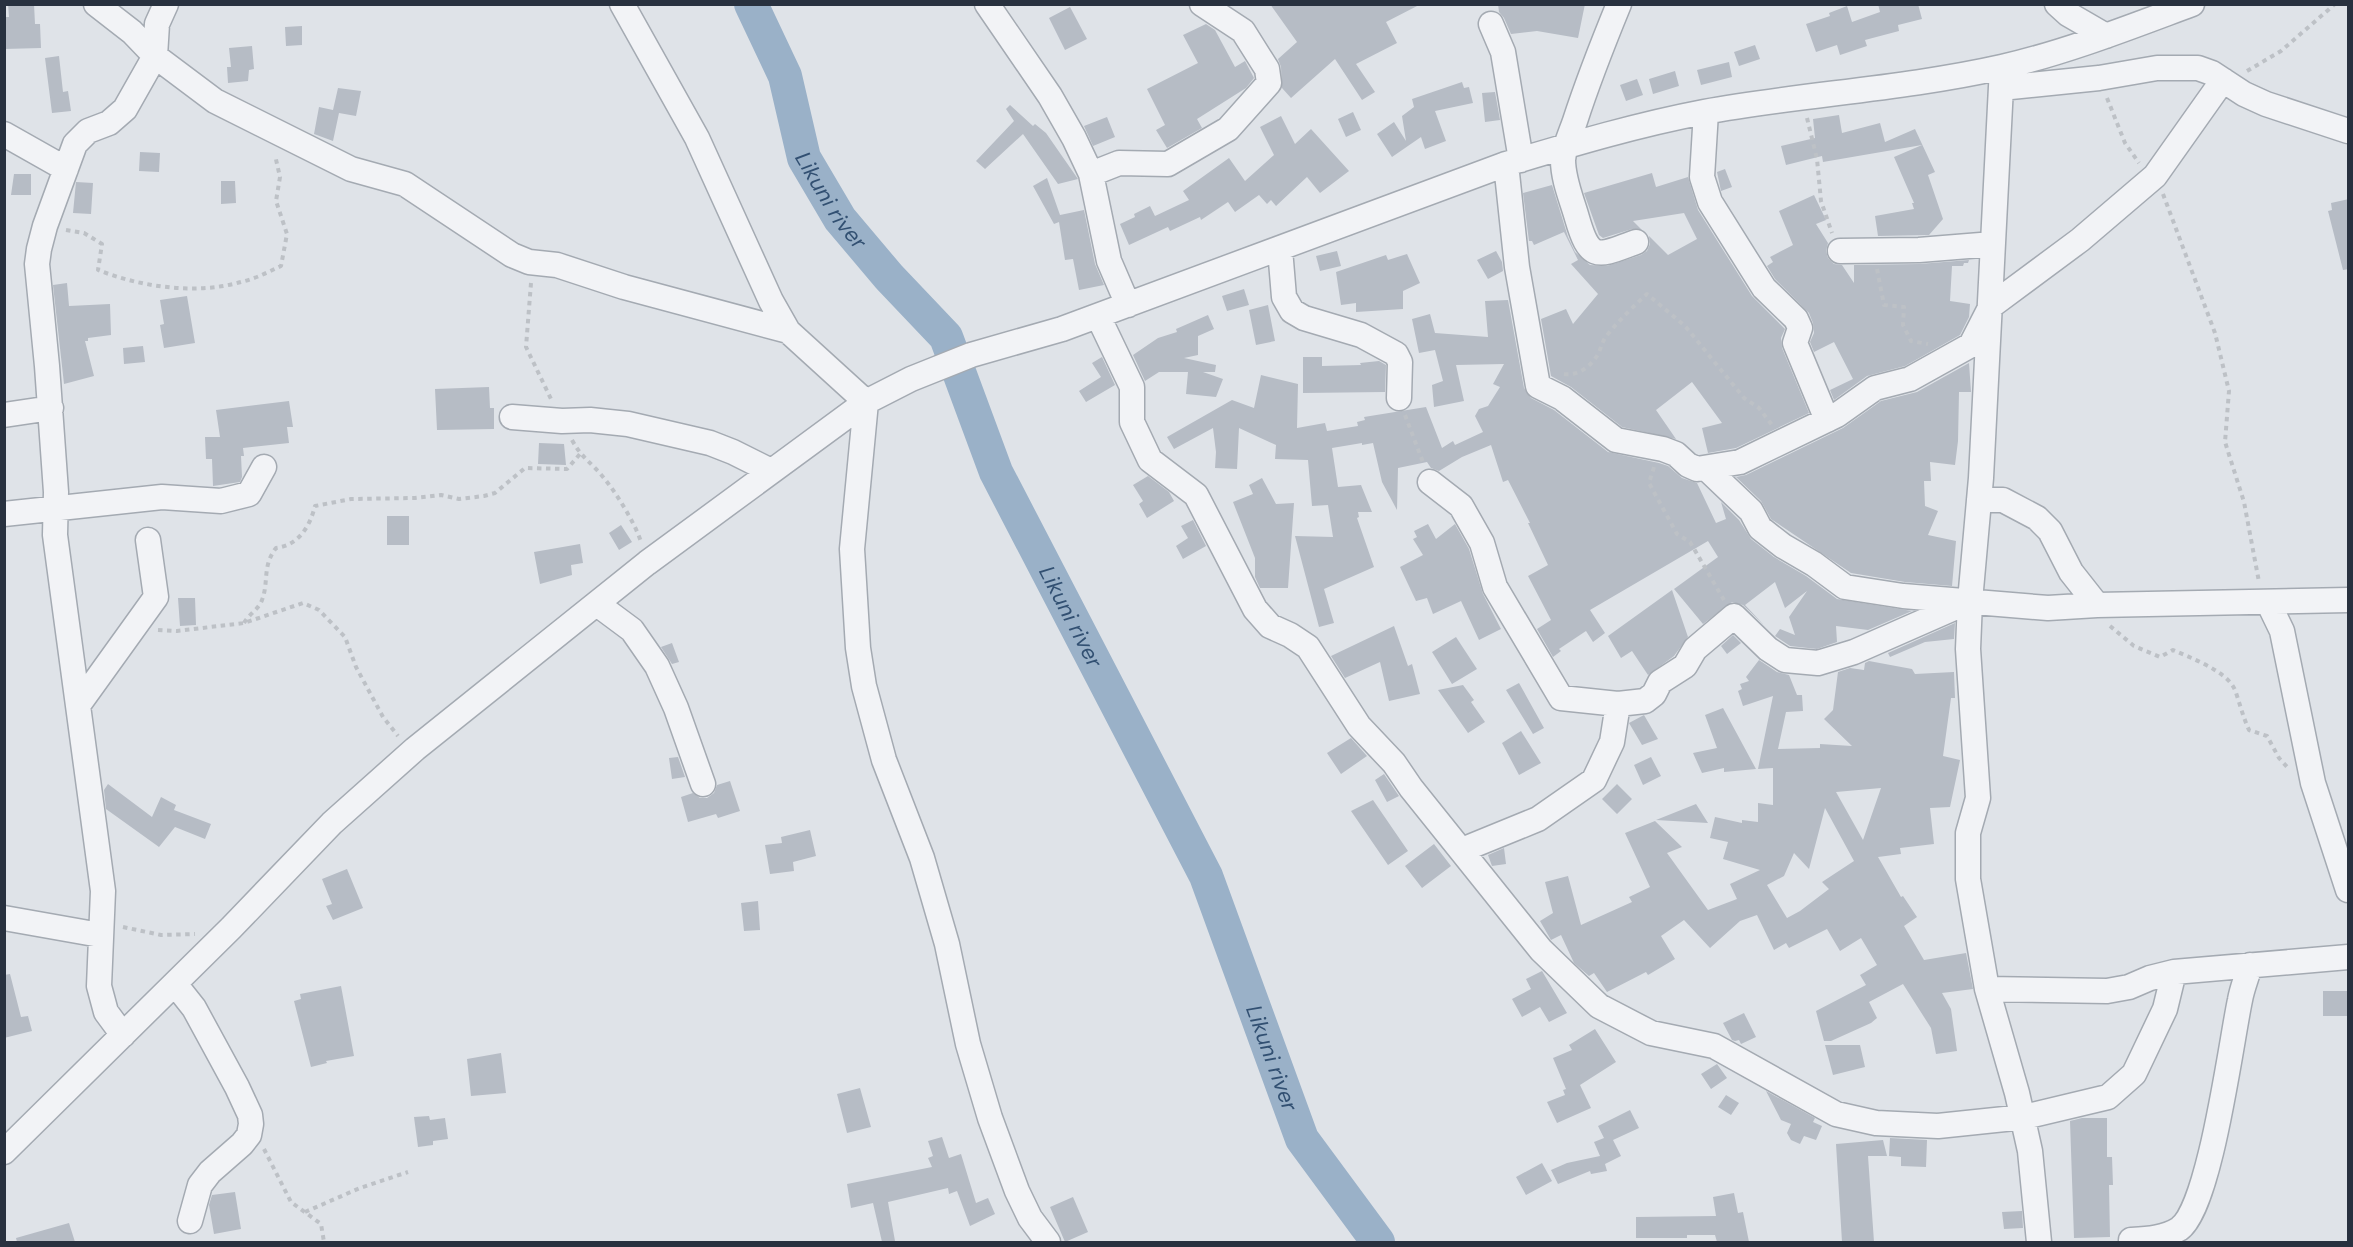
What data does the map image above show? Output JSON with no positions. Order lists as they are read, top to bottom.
{
  "water": ["Likuni river"]
}
